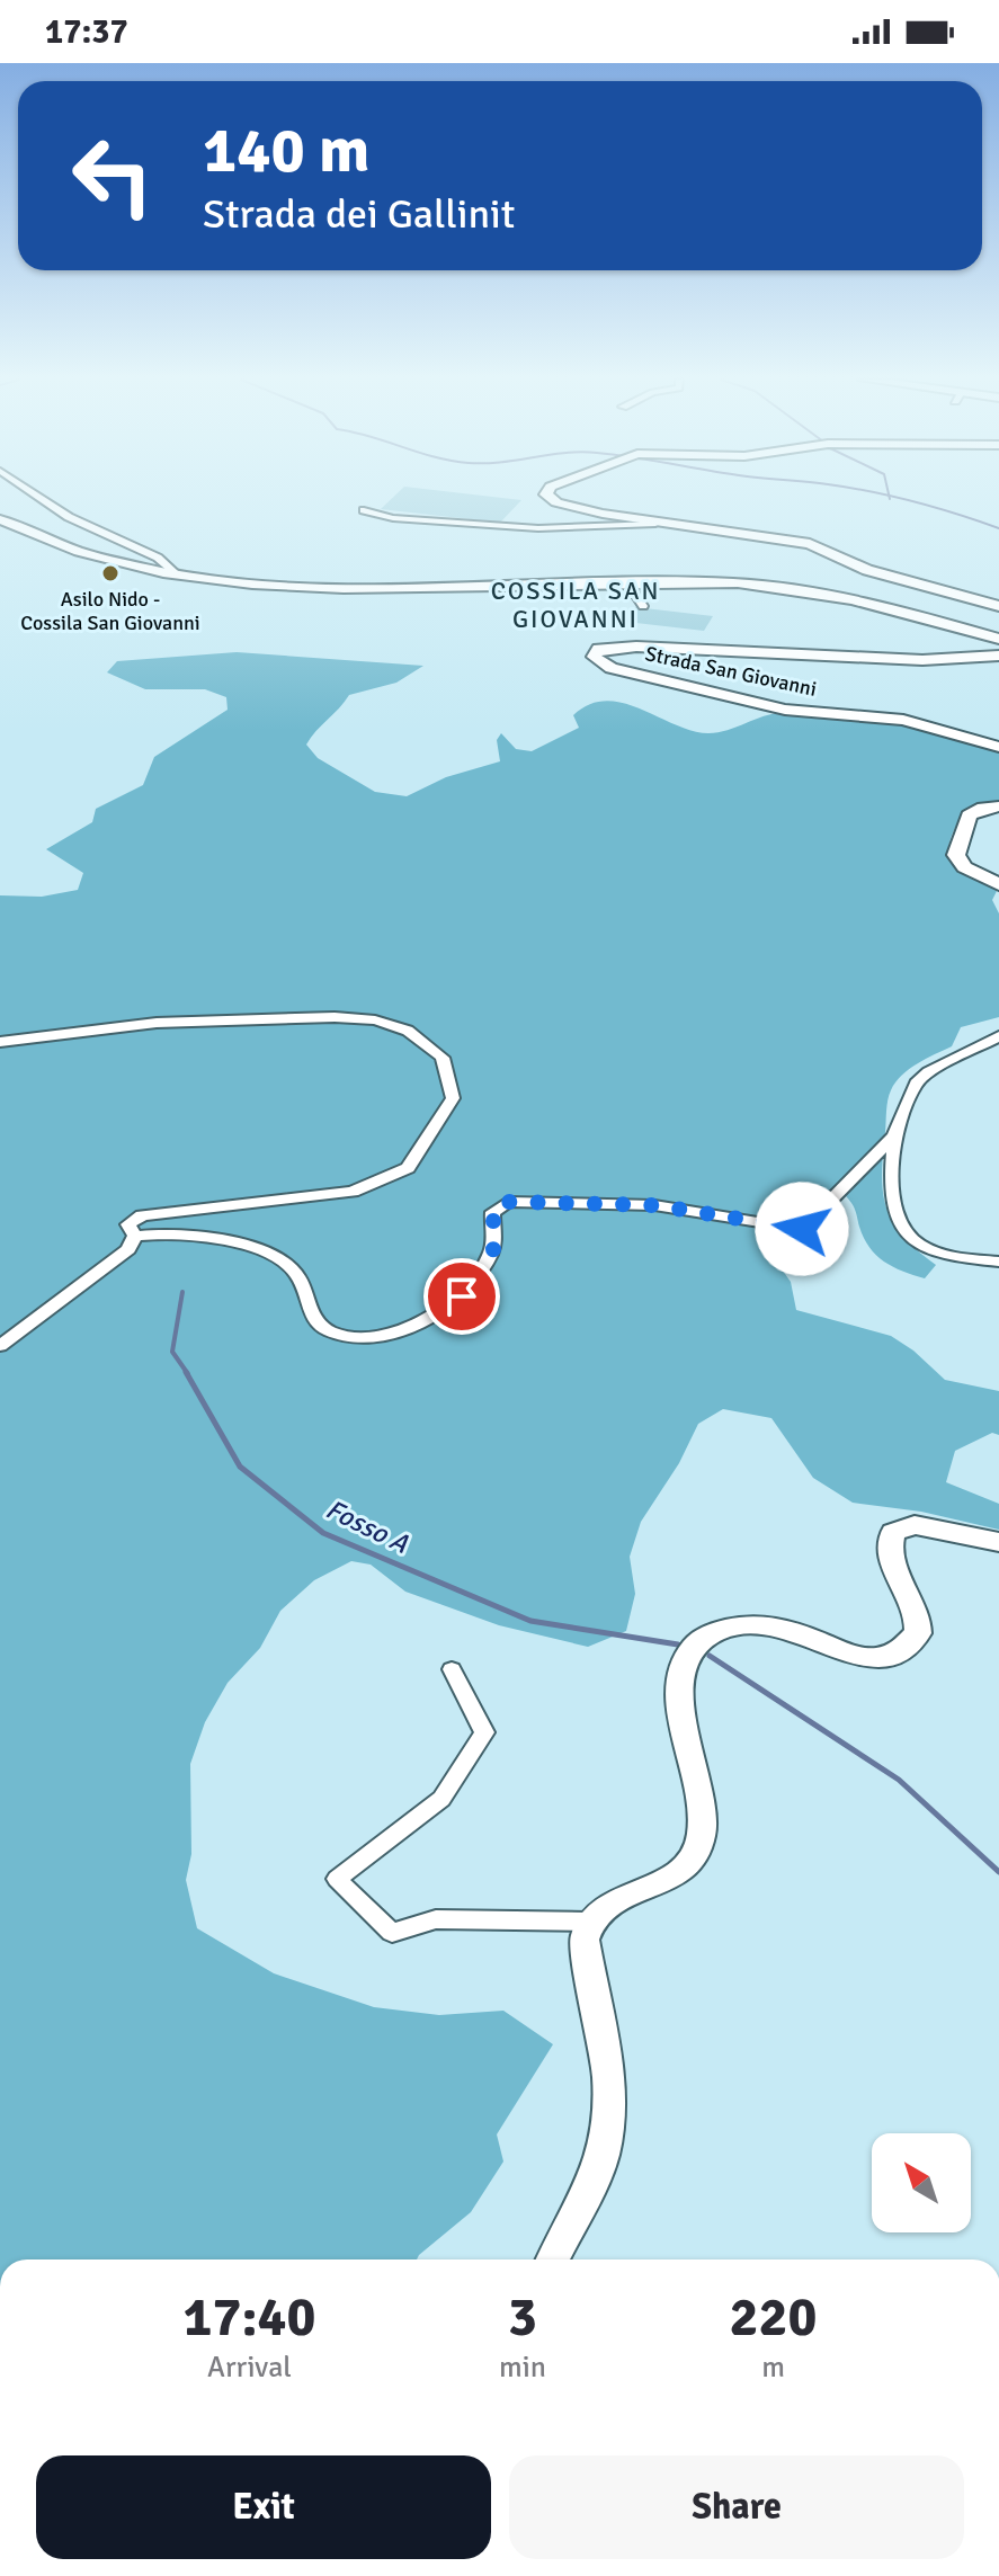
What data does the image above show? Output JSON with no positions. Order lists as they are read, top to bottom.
{
  "streets": {
    "street": ["Strada San Giovanni"]
  },
  "districts": ["COSSILA SAN GIOVANNI"],
  "water": ["Fosso A"],
  "places": ["Asilo Nido - Cossila San Giovanni"],
  "north": "top left",
  "page": {
    "status": "17:37",
    "turn": ["140 m", "Strada dei Gallinit"],
    "eta": [
      "17:40",
      "Arrival",
      "3",
      "min",
      "220",
      "m"
    ],
    "buttons": ["Exit", "Share"]
  }
}
